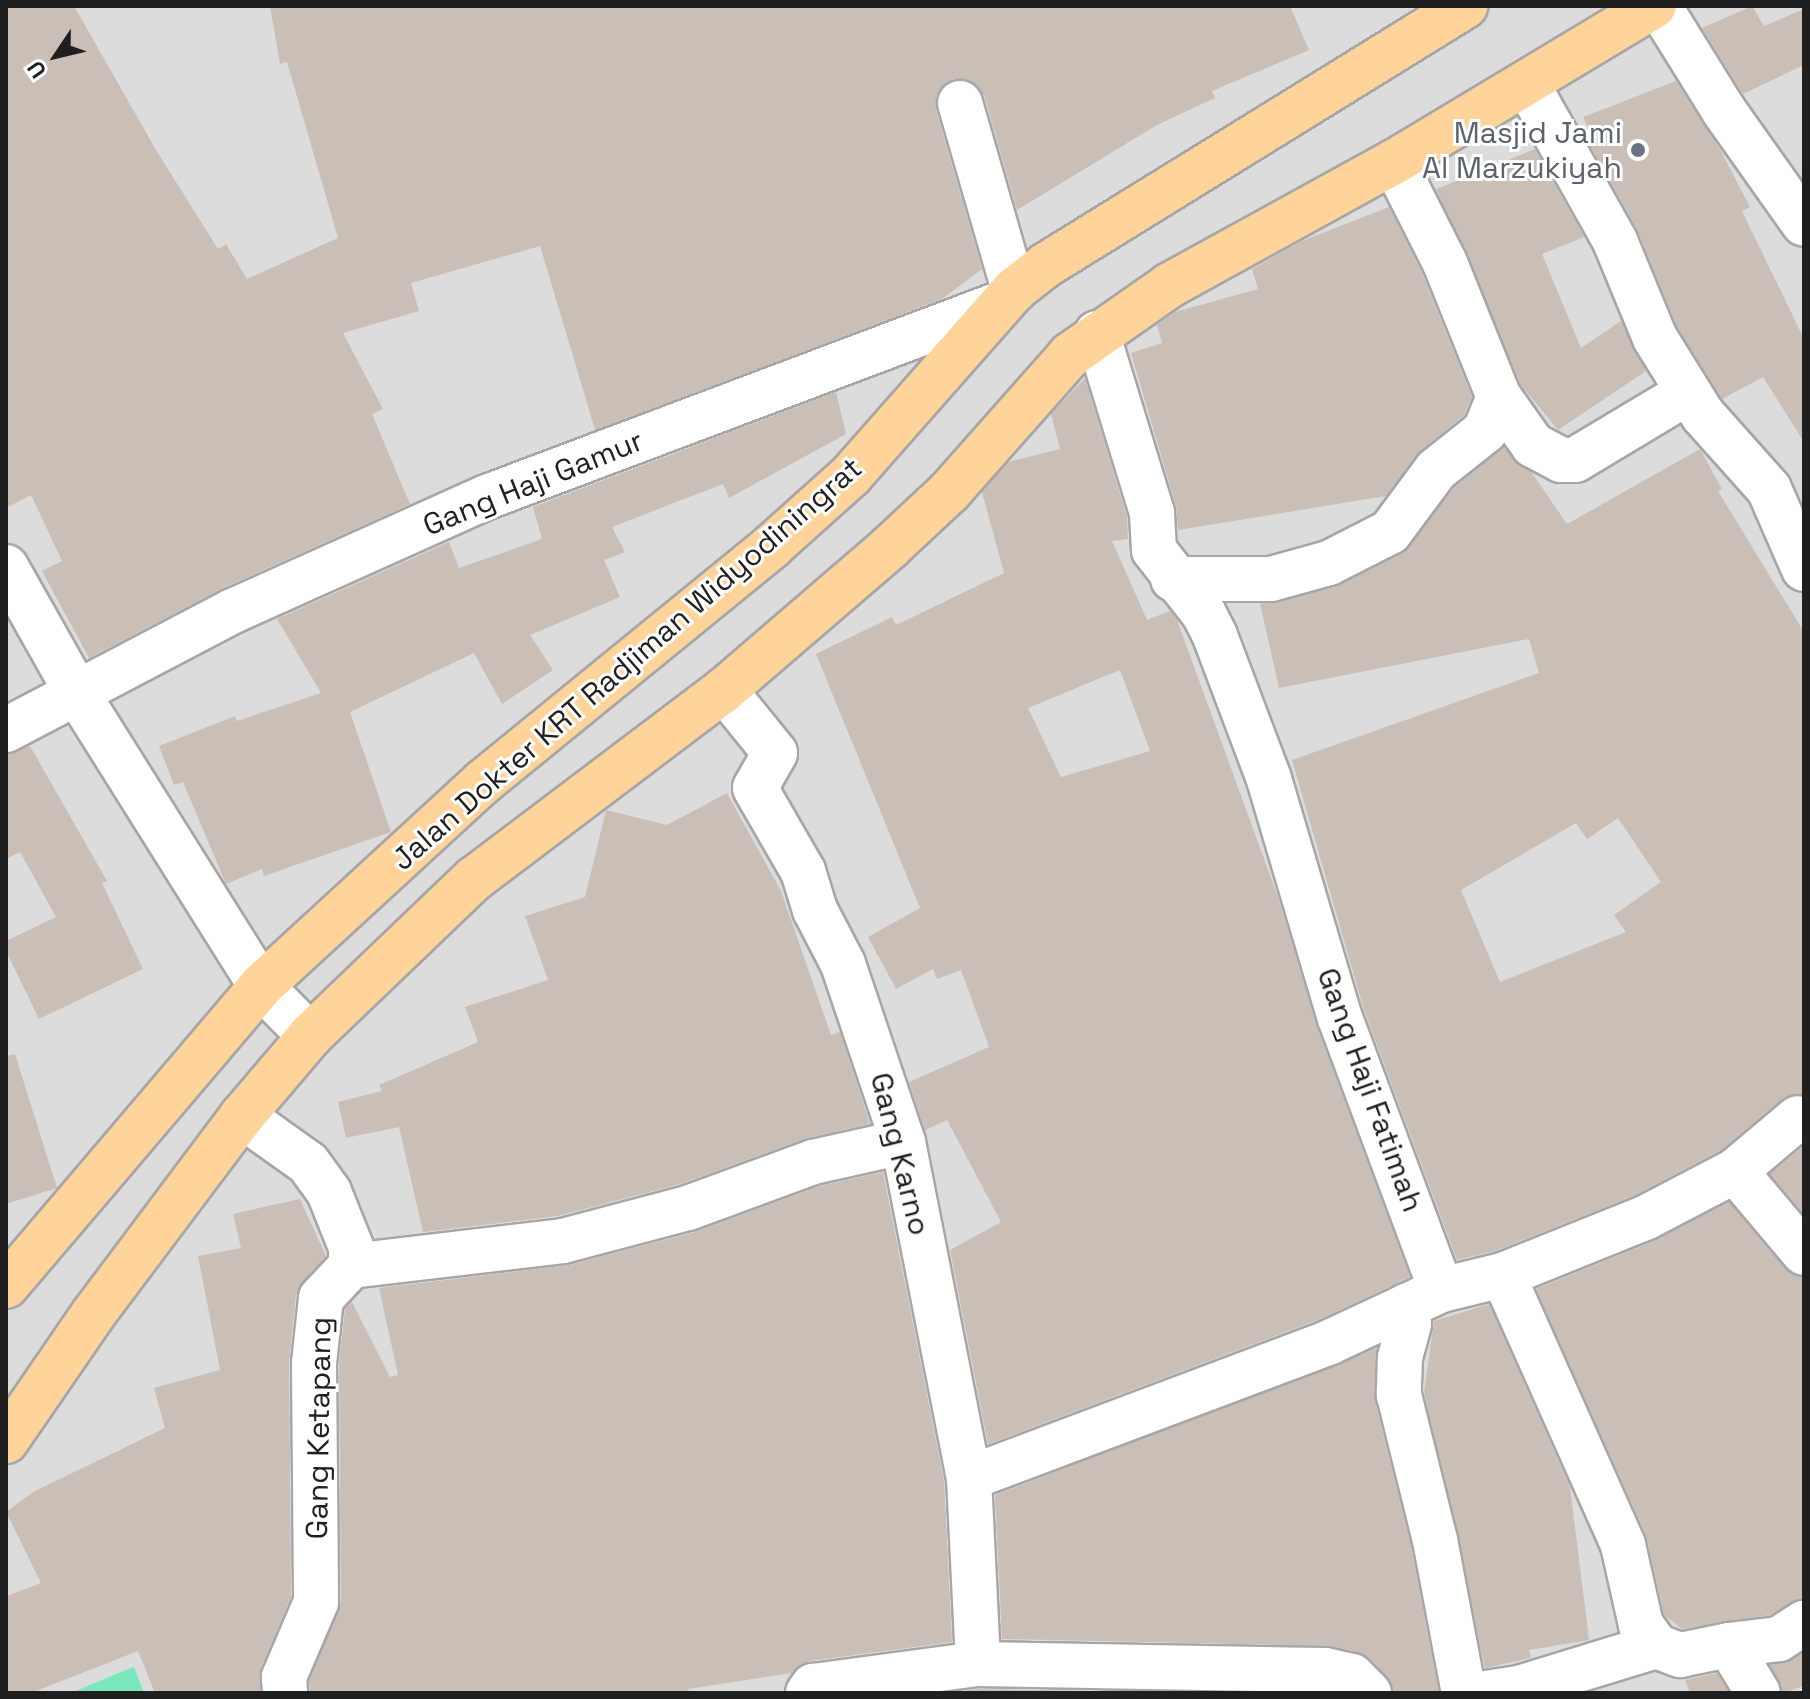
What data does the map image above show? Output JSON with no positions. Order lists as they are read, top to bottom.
{
  "streets": {
    "main road": ["Jalan Dokter KRT Radjiman Widyodiningrat"],
    "street": [
      "Gang Haji Gamur",
      "Gang Haji Fatimah",
      "Gang Karno",
      "Gang Ketapang"
    ]
  },
  "crossings": [
    ["Gang Haji Gamur", "Jalan Dokter KRT Radjiman Widyodiningrat"],
    ["Jalan Dokter KRT Radjiman Widyodiningrat", "Gang Haji Fatimah"],
    ["Jalan Dokter KRT Radjiman Widyodiningrat", "Gang Karno"]
  ],
  "places": ["Masjid Jami Al Marzukiyah"],
  "north": "bottom left"
}
